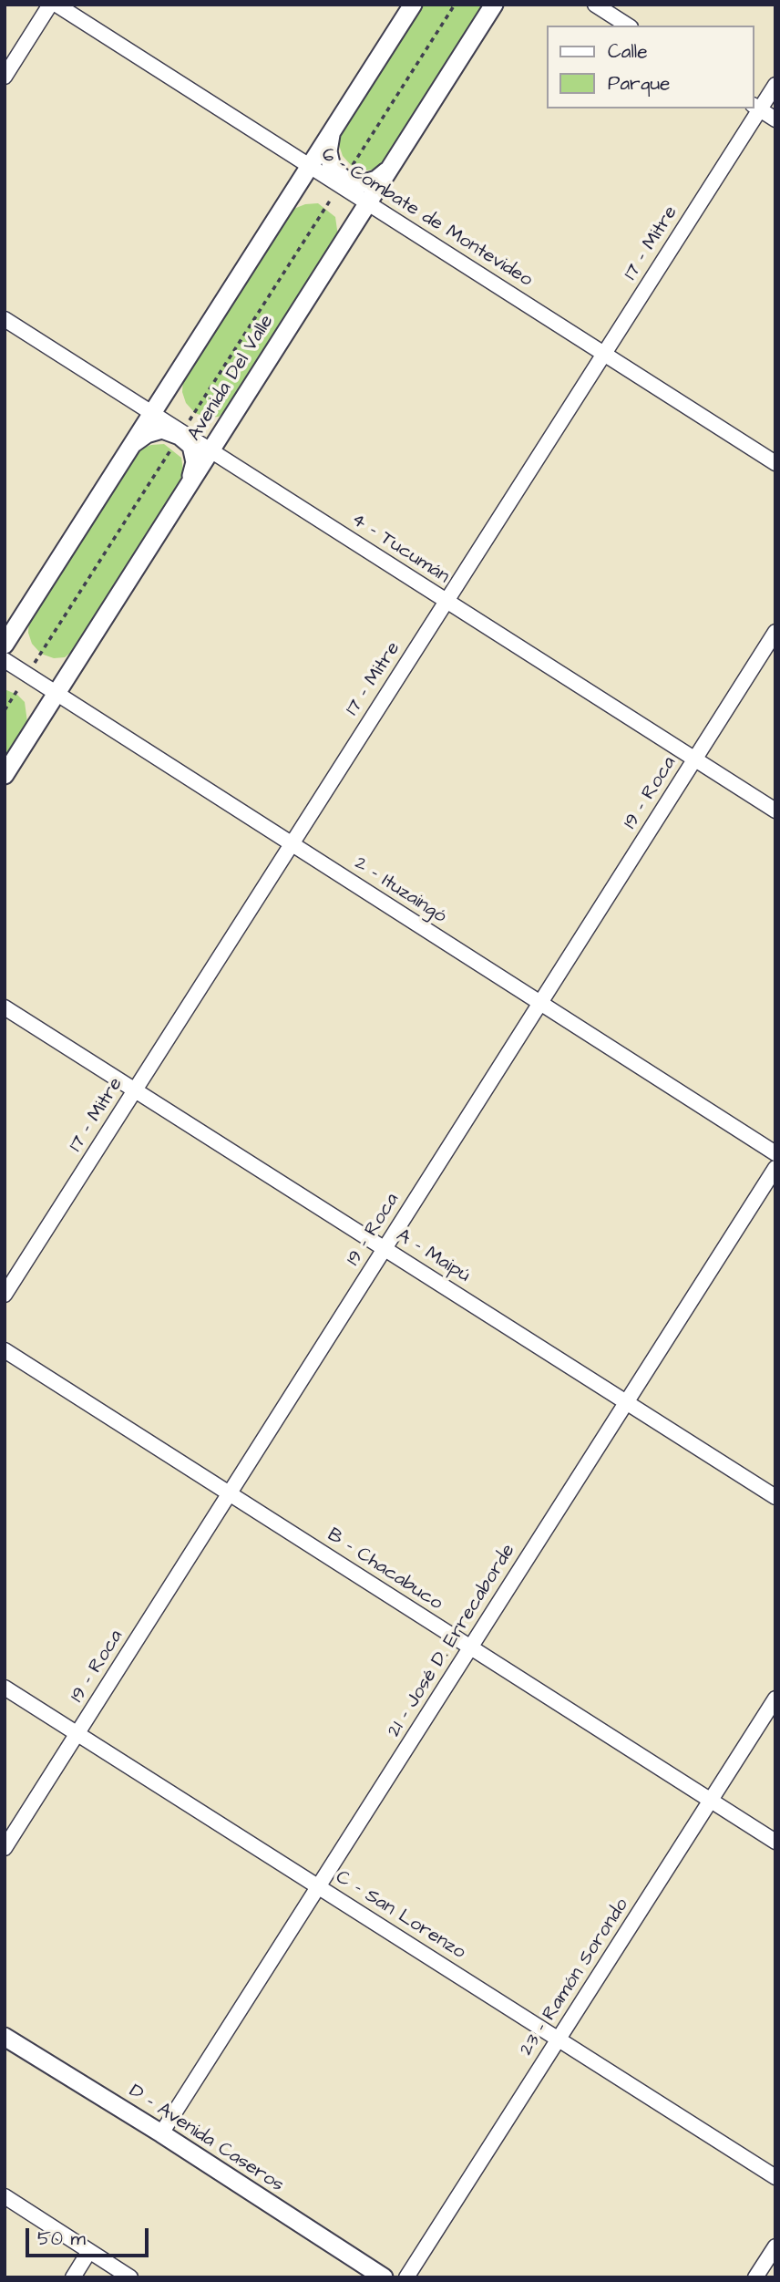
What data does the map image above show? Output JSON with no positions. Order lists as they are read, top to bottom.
{
  "streets": {
    "street": [
      "6 - Combate de Montevideo",
      "17 - Mitre",
      "Avenida Del Valle",
      "4 - Tucumán",
      "19 - Roca",
      "2 - Ituzaingó",
      "A - Maipú",
      "B - Chacabuco",
      "21 - José D. Errecaborde",
      "C - San Lorenzo",
      "23 - Ramón Sorondo",
      "D - Avenida Caseros"
    ]
  },
  "crossings": [
    ["6 - Combate de Montevideo", "17 - Mitre"],
    ["6 - Combate de Montevideo", "Avenida Del Valle"],
    ["17 - Mitre", "4 - Tucumán"],
    ["17 - Mitre", "2 - Ituzaingó"],
    ["17 - Mitre", "A - Maipú"],
    ["Avenida Del Valle", "4 - Tucumán"],
    ["Avenida Del Valle", "2 - Ituzaingó"],
    ["4 - Tucumán", "19 - Roca"],
    ["19 - Roca", "2 - Ituzaingó"],
    ["19 - Roca", "A - Maipú"],
    ["19 - Roca", "B - Chacabuco"],
    ["19 - Roca", "C - San Lorenzo"],
    ["A - Maipú", "21 - José D. Errecaborde"],
    ["B - Chacabuco", "21 - José D. Errecaborde"],
    ["B - Chacabuco", "23 - Ramón Sorondo"],
    ["21 - José D. Errecaborde", "C - San Lorenzo"],
    ["21 - José D. Errecaborde", "D - Avenida Caseros"],
    ["C - San Lorenzo", "23 - Ramón Sorondo"]
  ],
  "legend": ["Calle", "Parque"],
  "scale_bar": "50 m"
}
